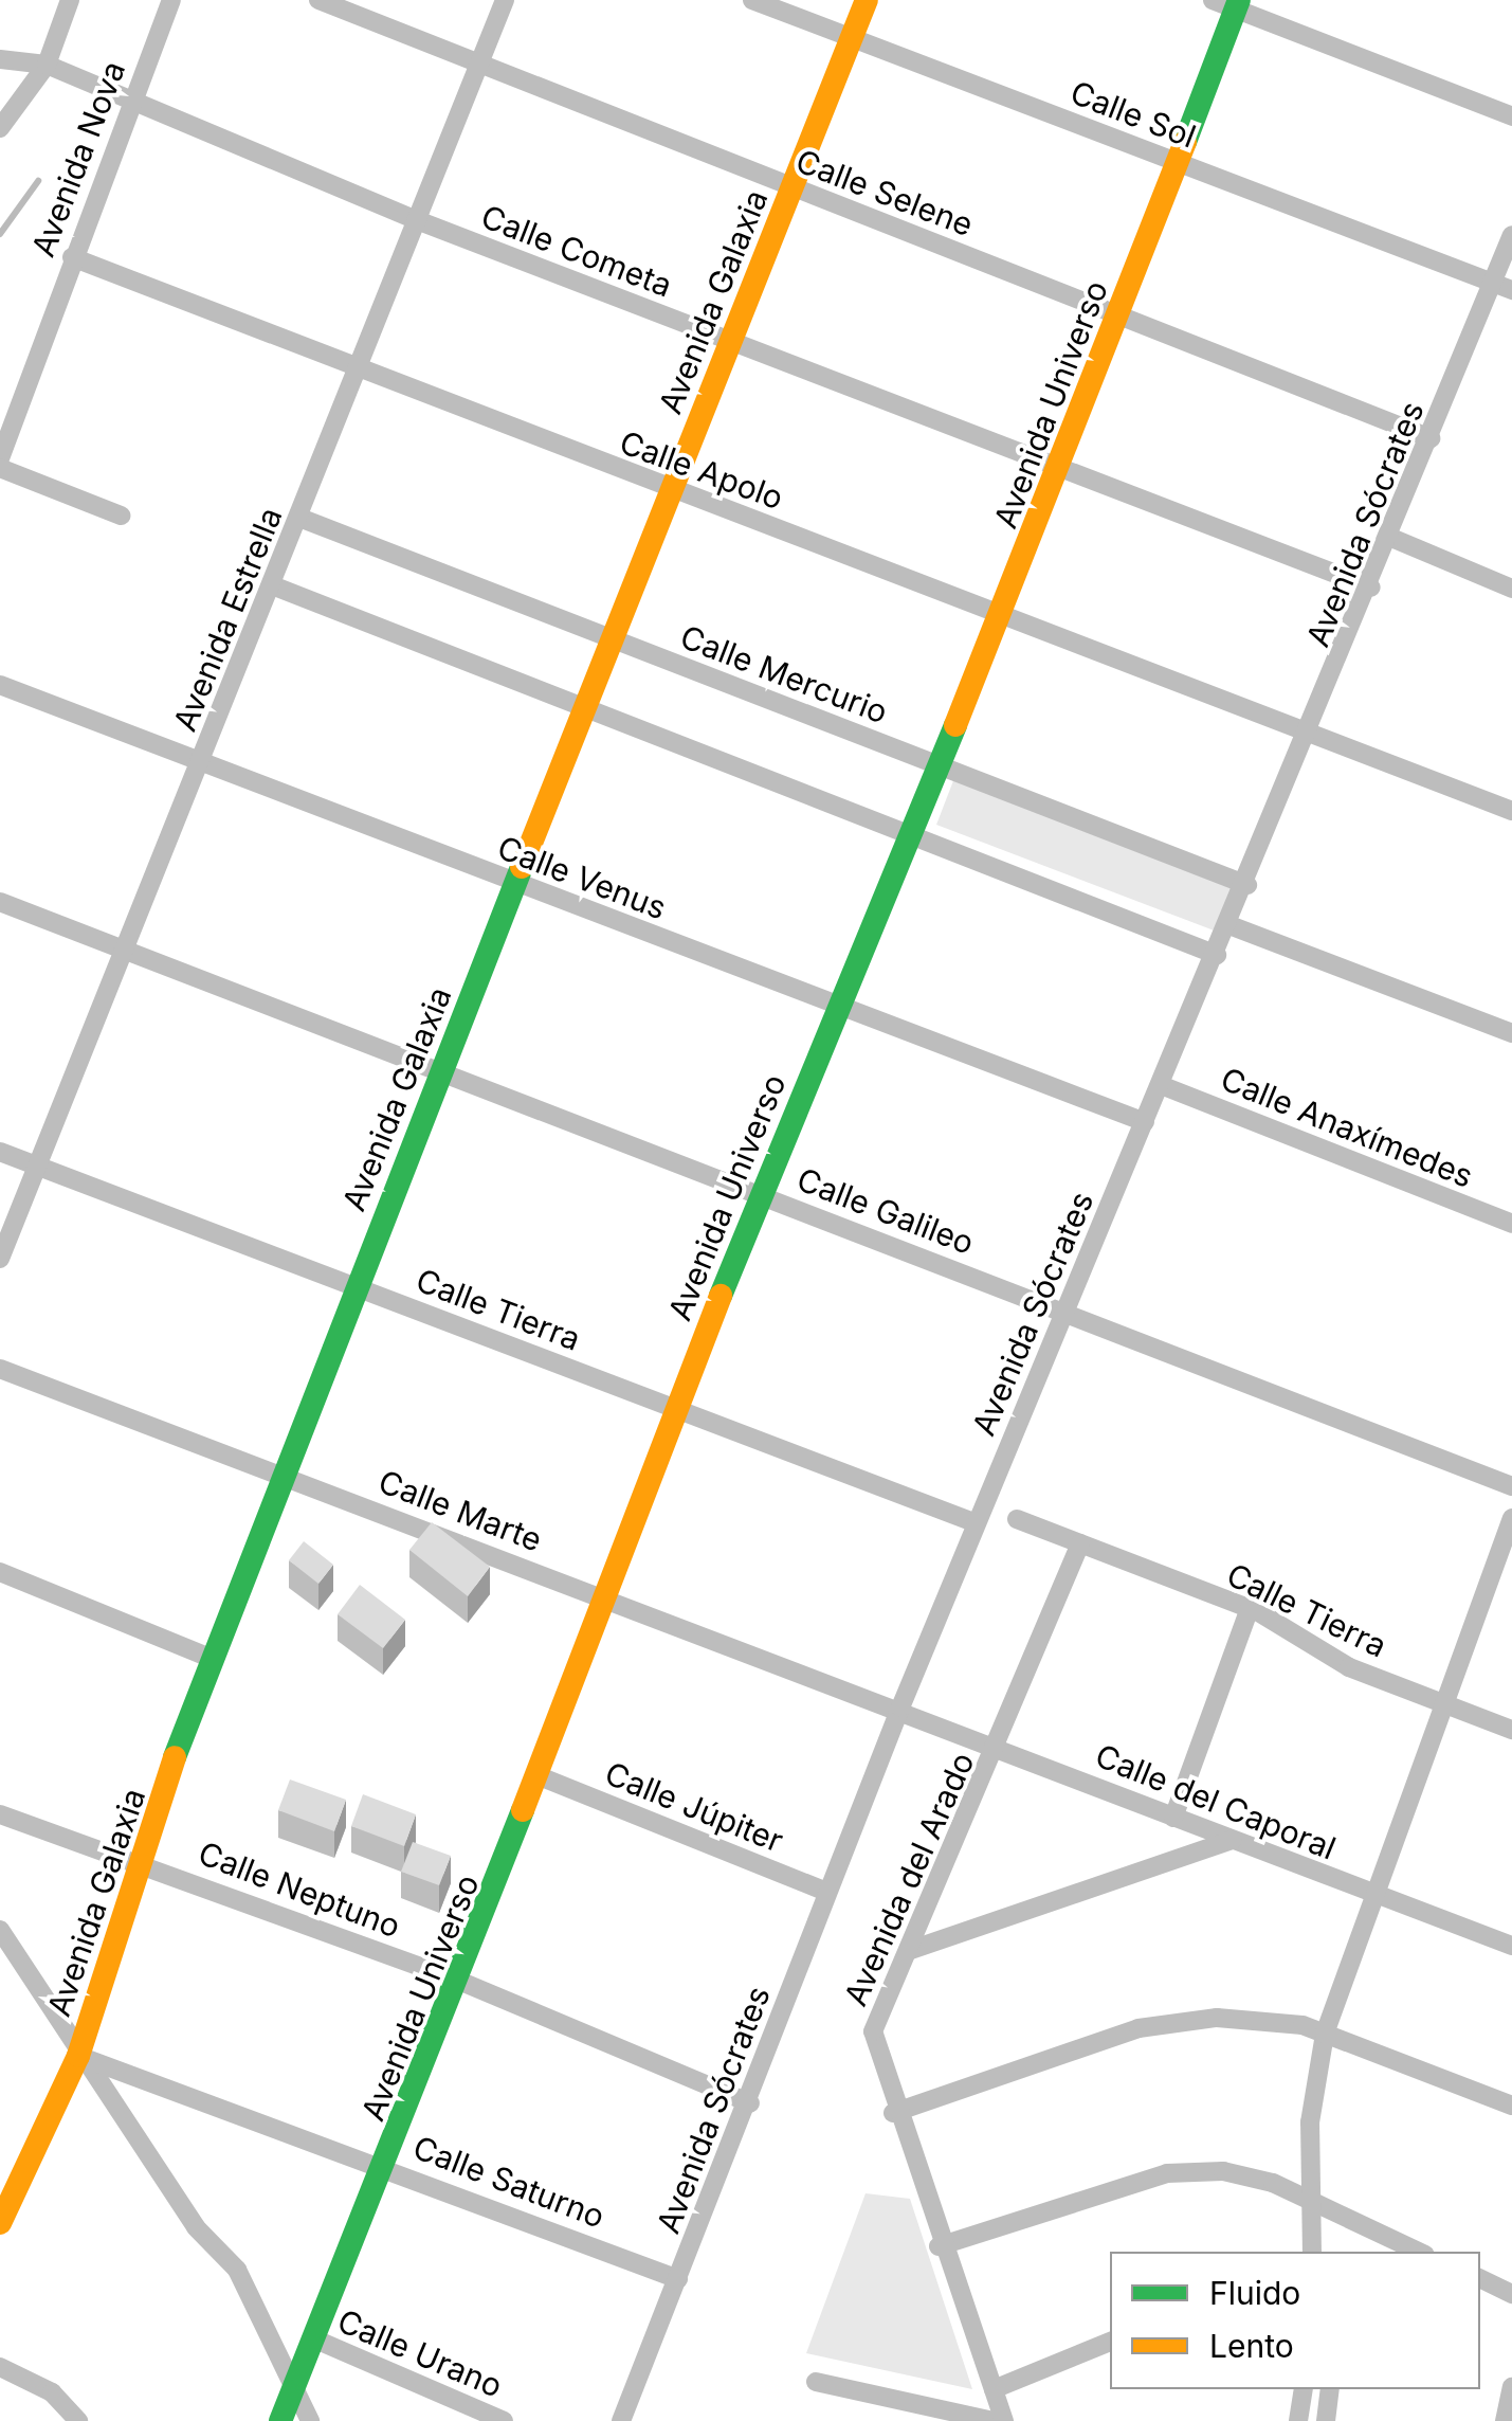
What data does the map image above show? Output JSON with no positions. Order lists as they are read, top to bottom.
{
  "streets": {
    "street": [
      "Calle Sol",
      "Avenida Nova",
      "Calle Selene",
      "Calle Cometa",
      "Avenida Galaxia",
      "Avenida Universo",
      "Calle Apolo",
      "Avenida Sócrates",
      "Avenida Estrella",
      "Calle Mercurio",
      "Calle Venus",
      "Calle Anaxímedes",
      "Calle Galileo",
      "Calle Tierra",
      "Calle Marte",
      "Calle del Caporal",
      "Calle Júpiter",
      "Avenida del Arado",
      "Calle Neptuno",
      "Calle Saturno",
      "Calle Urano"
    ]
  },
  "crossings": [
    ["Calle Sol", "Avenida Galaxia"],
    ["Calle Sol", "Avenida Universo"],
    ["Calle Sol", "Avenida Sócrates"],
    ["Avenida Nova", "Calle Cometa"],
    ["Avenida Nova", "Calle Apolo"],
    ["Calle Selene", "Avenida Galaxia"],
    ["Calle Selene", "Avenida Universo"],
    ["Calle Selene", "Avenida Sócrates"],
    ["Calle Selene", "Avenida Estrella"],
    ["Calle Cometa", "Avenida Galaxia"],
    ["Calle Cometa", "Avenida Universo"],
    ["Calle Cometa", "Avenida Sócrates"],
    ["Calle Cometa", "Avenida Estrella"],
    ["Avenida Galaxia", "Calle Apolo"],
    ["Avenida Galaxia", "Calle Mercurio"],
    ["Avenida Galaxia", "Calle Venus"],
    ["Avenida Galaxia", "Calle Galileo"],
    ["Avenida Galaxia", "Calle Tierra"],
    ["Avenida Galaxia", "Calle Marte"],
    ["Avenida Galaxia", "Calle Neptuno"],
    ["Avenida Galaxia", "Calle Saturno"],
    ["Avenida Universo", "Calle Apolo"],
    ["Avenida Universo", "Calle Mercurio"],
    ["Avenida Universo", "Calle Venus"],
    ["Avenida Universo", "Calle Galileo"],
    ["Avenida Universo", "Calle Tierra"],
    ["Avenida Universo", "Calle Marte"],
    ["Avenida Universo", "Calle Júpiter"],
    ["Avenida Universo", "Calle Neptuno"],
    ["Avenida Universo", "Calle Saturno"],
    ["Avenida Universo", "Calle Urano"],
    ["Calle Apolo", "Avenida Sócrates"],
    ["Calle Apolo", "Avenida Estrella"],
    ["Avenida Sócrates", "Calle Mercurio"],
    ["Avenida Sócrates", "Calle Venus"],
    ["Avenida Sócrates", "Calle Anaxímedes"],
    ["Avenida Sócrates", "Calle Galileo"],
    ["Avenida Sócrates", "Calle Tierra"],
    ["Avenida Sócrates", "Calle Marte"],
    ["Avenida Sócrates", "Calle del Caporal"],
    ["Avenida Sócrates", "Calle Júpiter"],
    ["Avenida Sócrates", "Calle Neptuno"],
    ["Avenida Sócrates", "Calle Saturno"],
    ["Avenida Estrella", "Calle Mercurio"],
    ["Avenida Estrella", "Calle Venus"],
    ["Avenida Estrella", "Calle Galileo"],
    ["Avenida Estrella", "Calle Tierra"],
    ["Calle Tierra", "Avenida del Arado"],
    ["Calle Marte", "Calle del Caporal"],
    ["Calle del Caporal", "Avenida del Arado"]
  ],
  "legend": ["Fluido", "Lento"]
}
